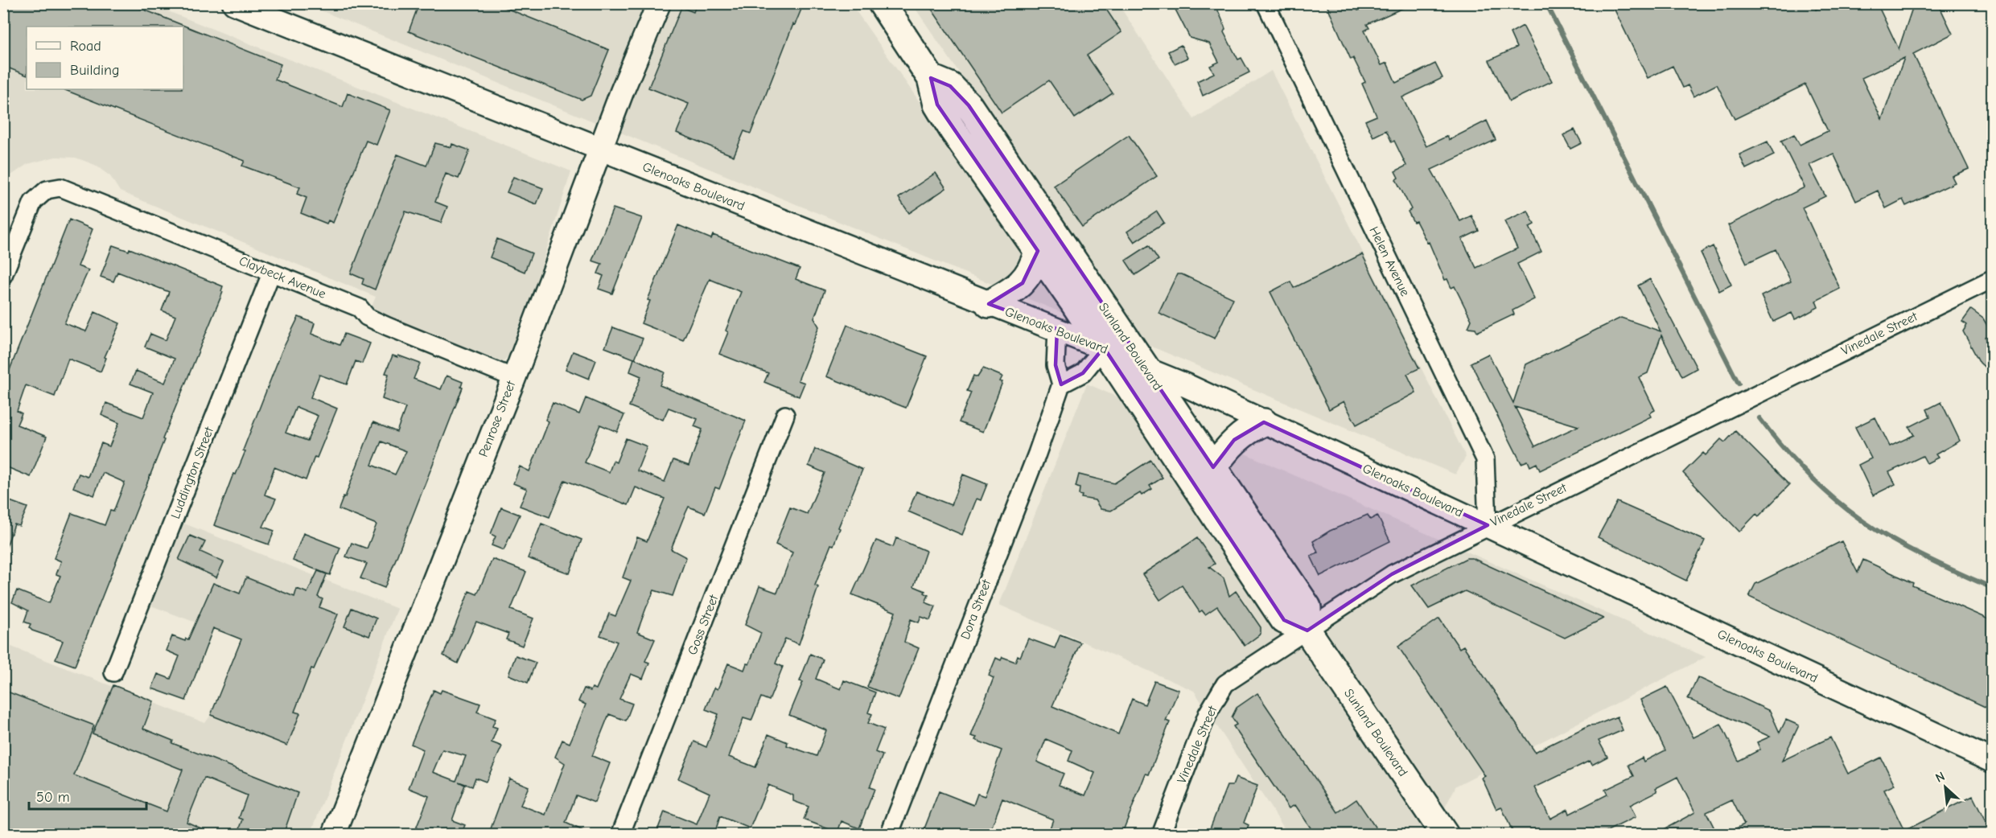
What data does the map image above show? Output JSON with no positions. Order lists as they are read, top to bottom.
{
  "streets": {
    "main road": ["Glenoaks Boulevard", "Sunland Boulevard", "Penrose Street"],
    "street": [
      "Helen Avenue",
      "Claybeck Avenue",
      "Vinedale Street",
      "Luddington Street",
      "Dora Street",
      "Goss Street"
    ]
  },
  "crossings": [
    ["Glenoaks Boulevard", "Helen Avenue"],
    ["Glenoaks Boulevard", "Vinedale Street"],
    ["Glenoaks Boulevard", "Sunland Boulevard"],
    ["Glenoaks Boulevard", "Penrose Street"],
    ["Helen Avenue", "Vinedale Street"],
    ["Claybeck Avenue", "Penrose Street"],
    ["Claybeck Avenue", "Luddington Street"],
    ["Vinedale Street", "Sunland Boulevard"]
  ],
  "legend": ["Road", "Building"],
  "scale_bar": "50 m",
  "north": "top left"
}
